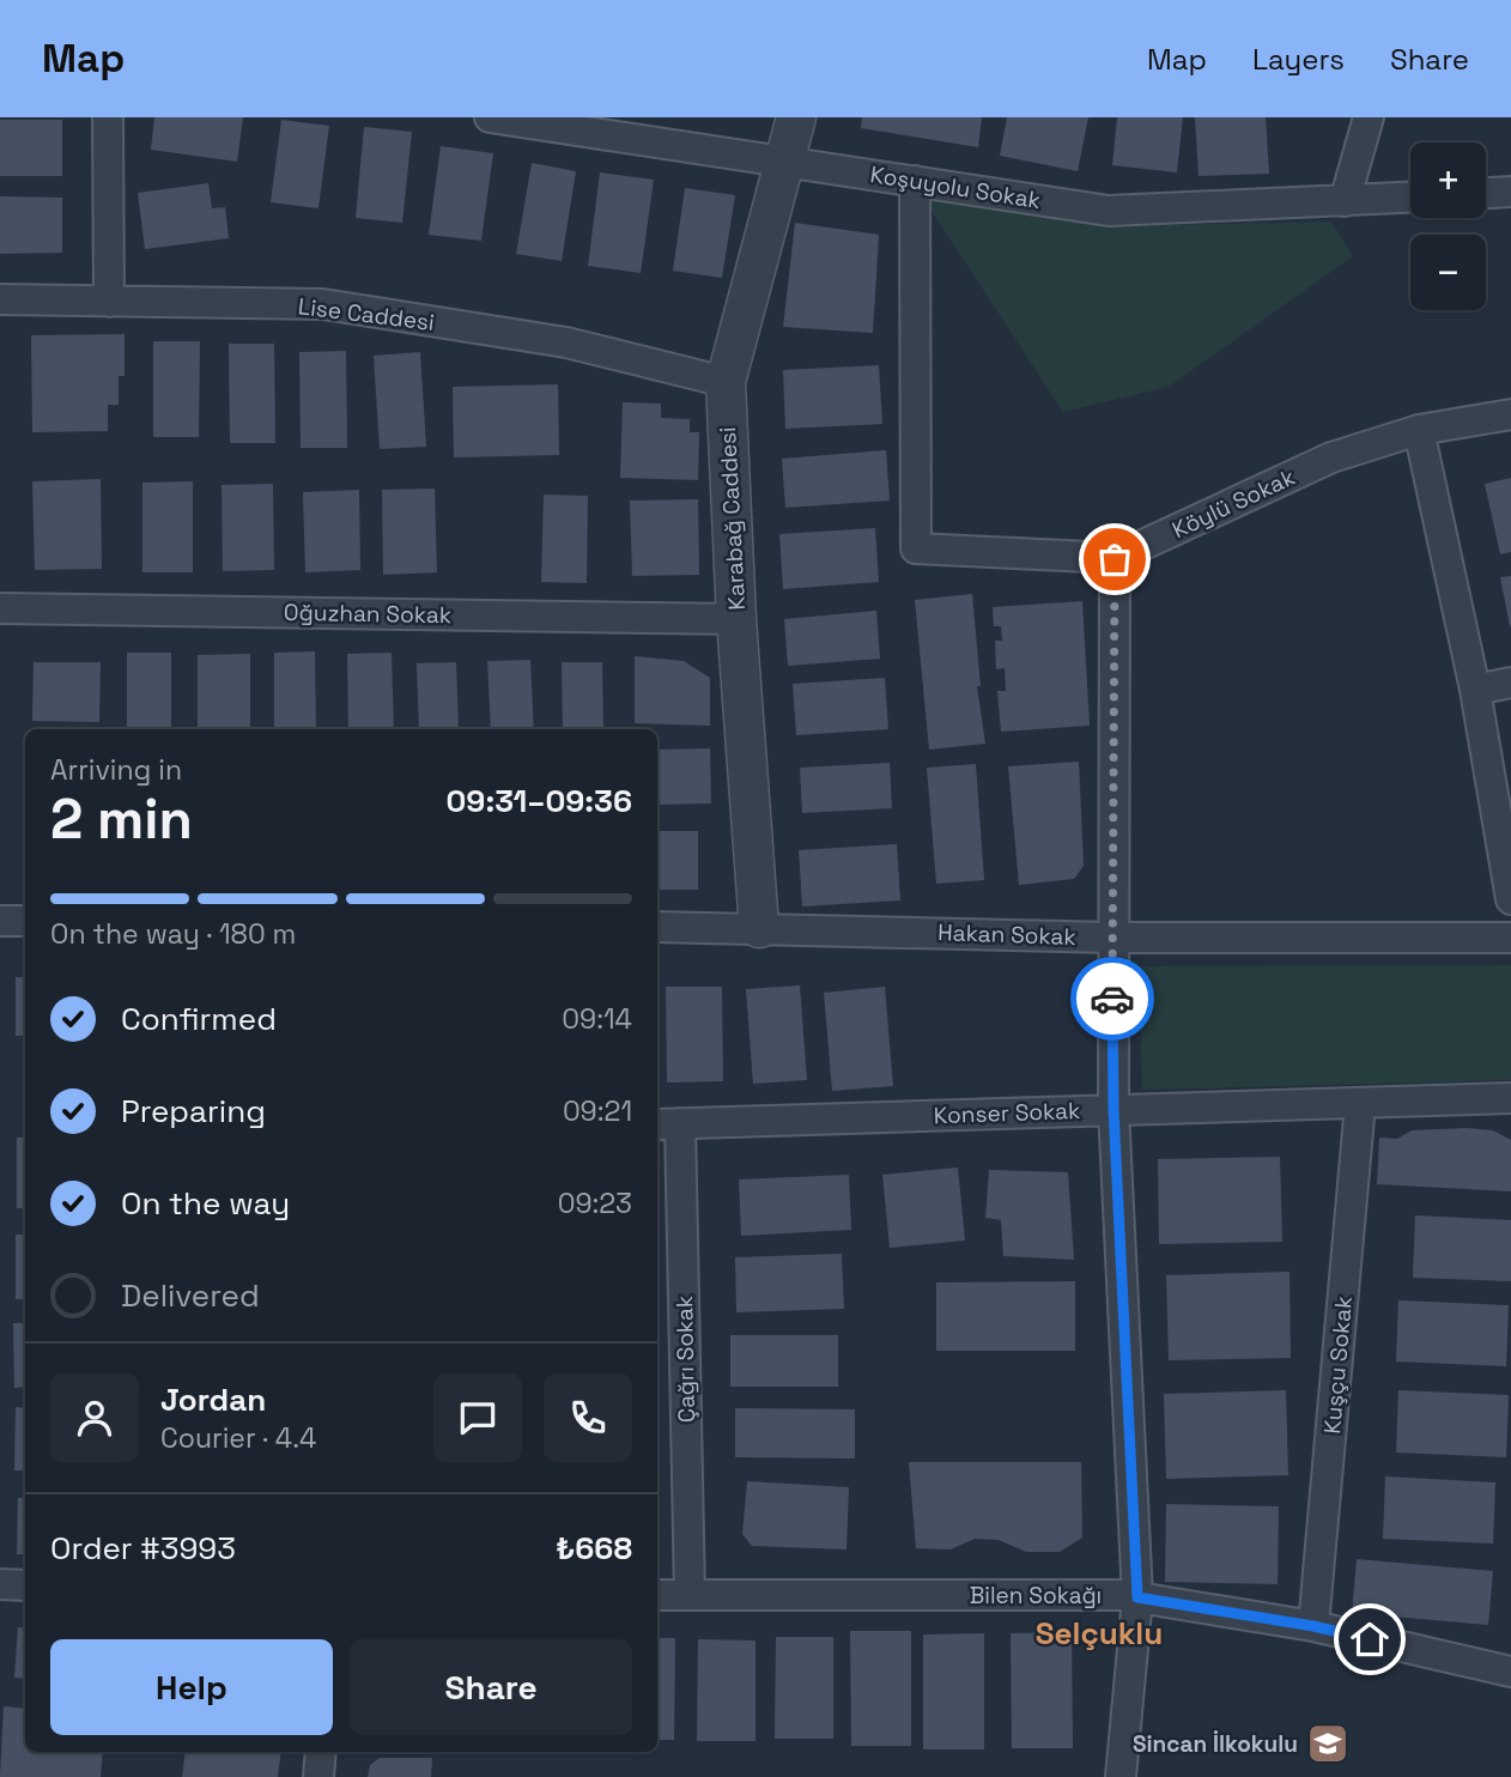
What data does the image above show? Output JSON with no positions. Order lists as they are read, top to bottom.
{
  "streets": {
    "street": [
      "Koşuyolu Sokak",
      "Lise Caddesi",
      "Köylü Sokak",
      "Karabağ Caddesi",
      "Oğuzhan Sokak",
      "Hakan Sokak",
      "Konser Sokak",
      "Çağrı Sokak",
      "Kuşçu Sokak",
      "Bilen Sokağı"
    ]
  },
  "crossings": [
    ["Koşuyolu Sokak", "Karabağ Caddesi"],
    ["Lise Caddesi", "Karabağ Caddesi"],
    ["Karabağ Caddesi", "Oğuzhan Sokak"],
    ["Karabağ Caddesi", "Hakan Sokak"],
    ["Konser Sokak", "Çağrı Sokak"],
    ["Konser Sokak", "Kuşçu Sokak"],
    ["Çağrı Sokak", "Bilen Sokağı"],
    ["Kuşçu Sokak", "Bilen Sokağı"]
  ],
  "districts": ["Selçuklu"],
  "places": {
    "school or university": ["Sincan İlkokulu"]
  },
  "page": {
    "header": "Map",
    "nav": ["Map", "Layers", "Share"],
    "map_buttons": ["+", "−"],
    "heading": ["2 min", "Arriving in", "09:31–09:36"],
    "panel": [
      "Jordan",
      "Courier · 4.4",
      "Order #3993",
      "₺668"
    ],
    "bar": "On the way · 180 m",
    "list": [
      ["Confirmed", "09:14"],
      ["Preparing", "09:21"],
      ["On the way", "09:23"],
      "Delivered"
    ],
    "buttons": ["Help", "Share"]
  }
}
